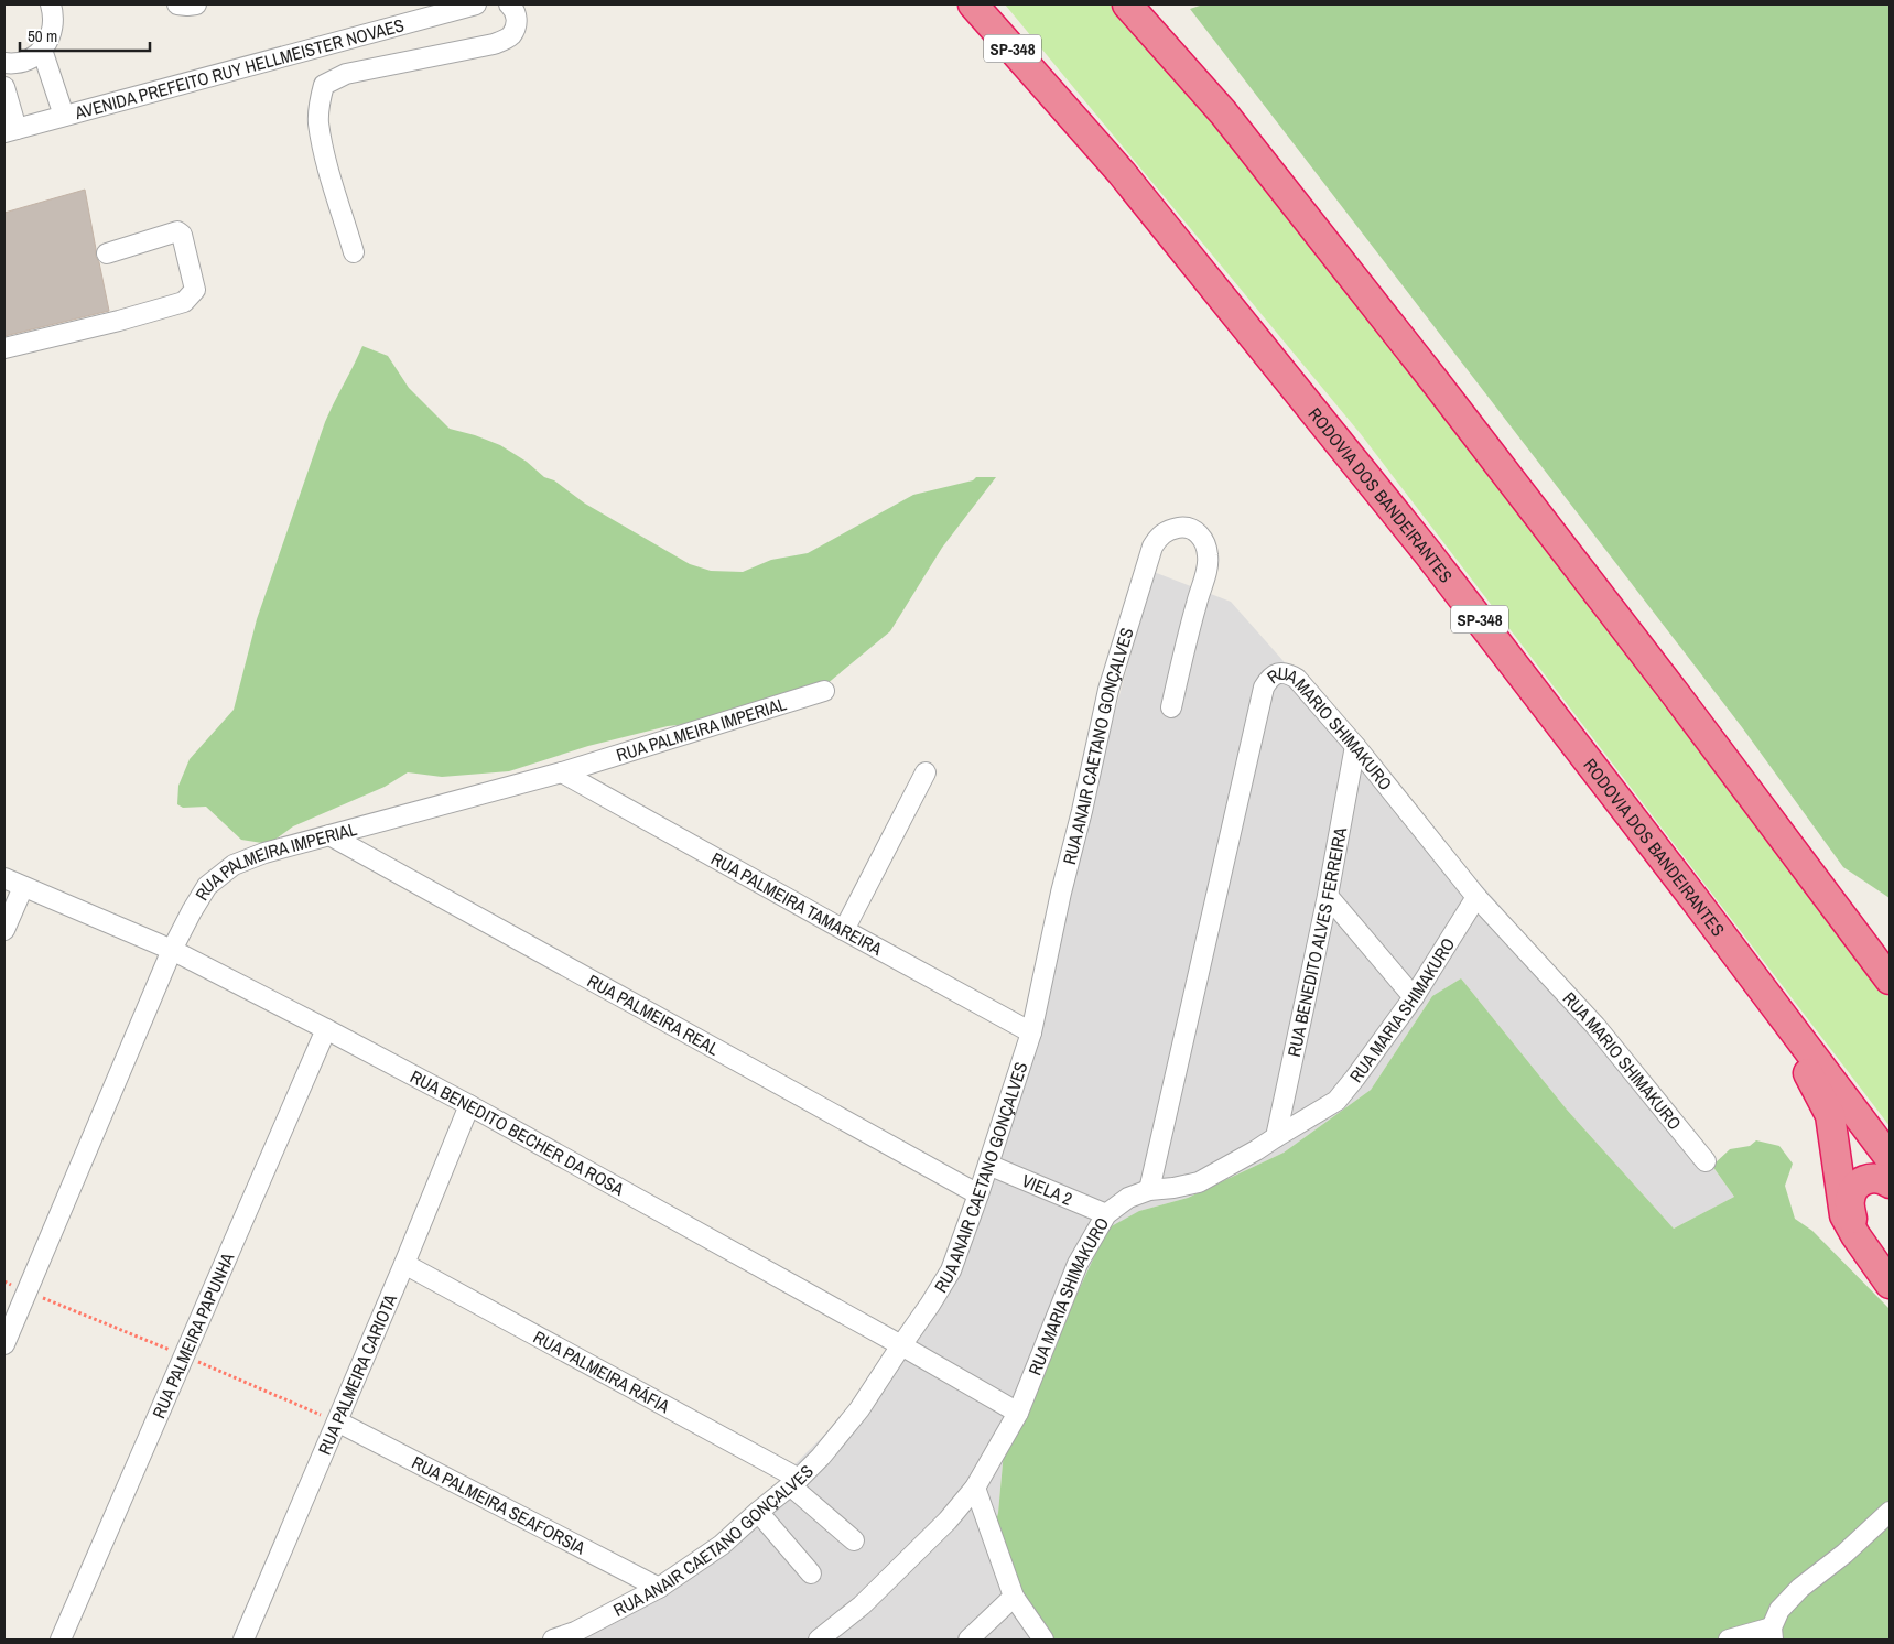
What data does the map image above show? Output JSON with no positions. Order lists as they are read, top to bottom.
{
  "streets": {
    "highway": ["SP-348", "RODOVIA DOS BANDEIRANTES"],
    "street": [
      "AVENIDA PREFEITO RUY HELLMEISTER NOVAES",
      "RUA PALMEIRA IMPERIAL",
      "RUA MARIO SHIMAKURO",
      "RUA ANAIR CAETANO GONÇALVES",
      "RUA PALMEIRA TAMAREIRA",
      "RUA BENEDITO ALVES FERREIRA",
      "RUA MARIA SHIMAKURO",
      "RUA PALMEIRA REAL",
      "RUA BENEDITO BECHER DA ROSA",
      "VIELA 2",
      "RUA PALMEIRA PAPUNHA",
      "RUA PALMEIRA RÁFIA",
      "RUA PALMEIRA CARIOTA",
      "RUA PALMEIRA SEAFORSIA"
    ]
  },
  "crossings": [
    ["RUA PALMEIRA IMPERIAL", "RUA PALMEIRA TAMAREIRA"],
    ["RUA PALMEIRA IMPERIAL", "RUA PALMEIRA REAL"],
    ["RUA PALMEIRA IMPERIAL", "RUA BENEDITO BECHER DA ROSA"],
    ["RUA MARIO SHIMAKURO", "RUA BENEDITO ALVES FERREIRA"],
    ["RUA MARIO SHIMAKURO", "RUA MARIA SHIMAKURO"],
    ["RUA ANAIR CAETANO GONÇALVES", "RUA PALMEIRA TAMAREIRA"],
    ["RUA ANAIR CAETANO GONÇALVES", "RUA PALMEIRA REAL"],
    ["RUA ANAIR CAETANO GONÇALVES", "RUA BENEDITO BECHER DA ROSA"],
    ["RUA ANAIR CAETANO GONÇALVES", "VIELA 2"],
    ["RUA ANAIR CAETANO GONÇALVES", "RUA PALMEIRA RÁFIA"],
    ["RUA ANAIR CAETANO GONÇALVES", "RUA PALMEIRA SEAFORSIA"],
    ["RUA BENEDITO ALVES FERREIRA", "RUA MARIA SHIMAKURO"],
    ["RUA MARIA SHIMAKURO", "RUA BENEDITO BECHER DA ROSA"],
    ["RUA MARIA SHIMAKURO", "VIELA 2"],
    ["RUA BENEDITO BECHER DA ROSA", "RUA PALMEIRA PAPUNHA"],
    ["RUA BENEDITO BECHER DA ROSA", "RUA PALMEIRA CARIOTA"],
    ["RUA PALMEIRA RÁFIA", "RUA PALMEIRA CARIOTA"],
    ["RUA PALMEIRA CARIOTA", "RUA PALMEIRA SEAFORSIA"]
  ],
  "scale_bar": "50 m"
}
